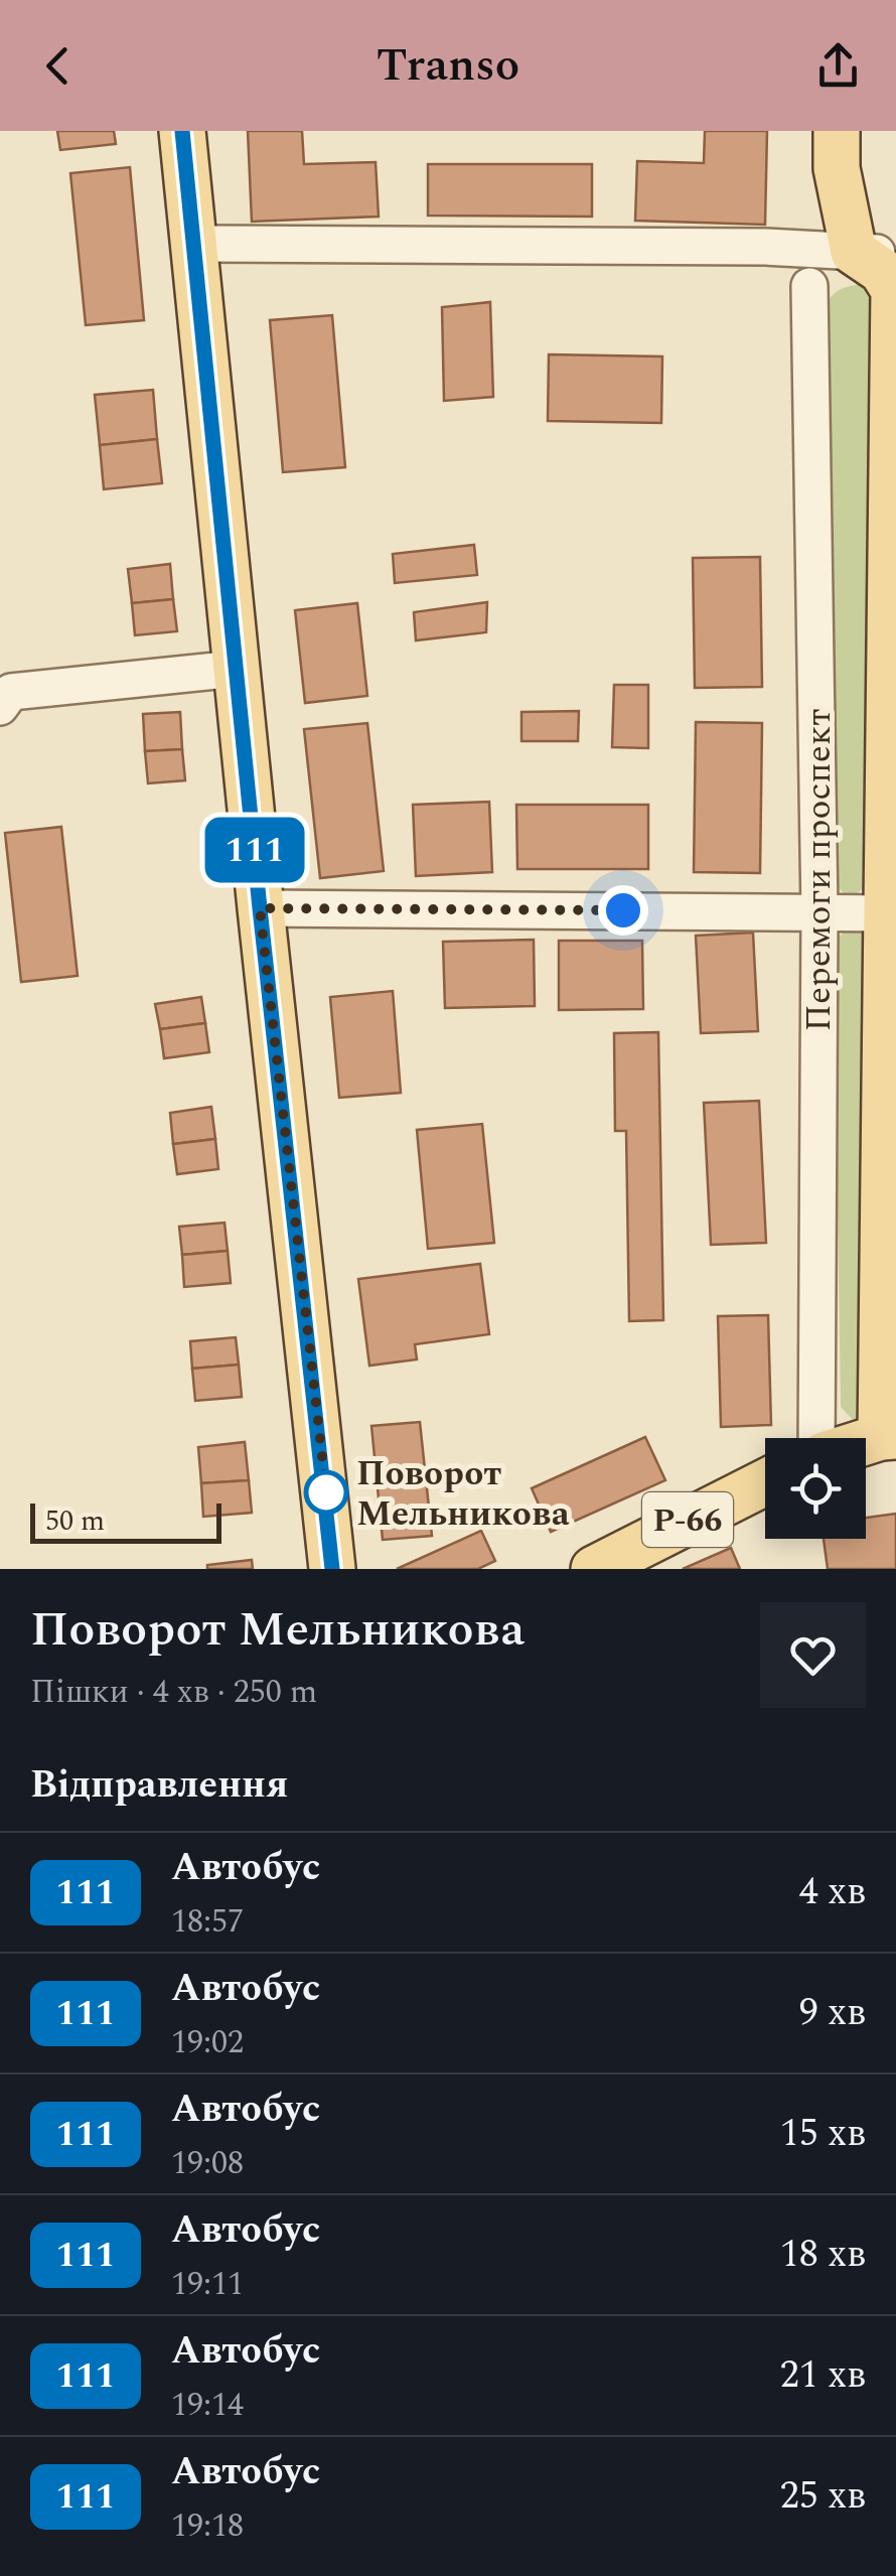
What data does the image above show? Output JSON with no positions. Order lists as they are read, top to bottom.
{
  "streets": {
    "main road": ["Перемоги проспект", "Р-66"]
  },
  "places": ["Поворот Мельникова"],
  "lines": ["bus line 111"],
  "scale_bar": "50 m",
  "page": {
    "header": "Transo",
    "on_map": "111",
    "scale": "50 m",
    "heading": [
      ["Поворот Мельникова", "Пішки · 4 хв · 250 m"],
      "Відправлення"
    ],
    "list": [
      {
        "mark": "111",
        "name": "Автобус",
        "note": "18:57",
        "value": "4 хв"
      },
      {
        "mark": "111",
        "name": "Автобус",
        "note": "19:02",
        "value": "9 хв"
      },
      {
        "mark": "111",
        "name": "Автобус",
        "note": "19:08",
        "value": "15 хв"
      },
      {
        "mark": "111",
        "name": "Автобус",
        "note": "19:11",
        "value": "18 хв"
      },
      {
        "mark": "111",
        "name": "Автобус",
        "note": "19:14",
        "value": "21 хв"
      },
      {
        "mark": "111",
        "name": "Автобус",
        "note": "19:18",
        "value": "25 хв"
      }
    ]
  }
}
